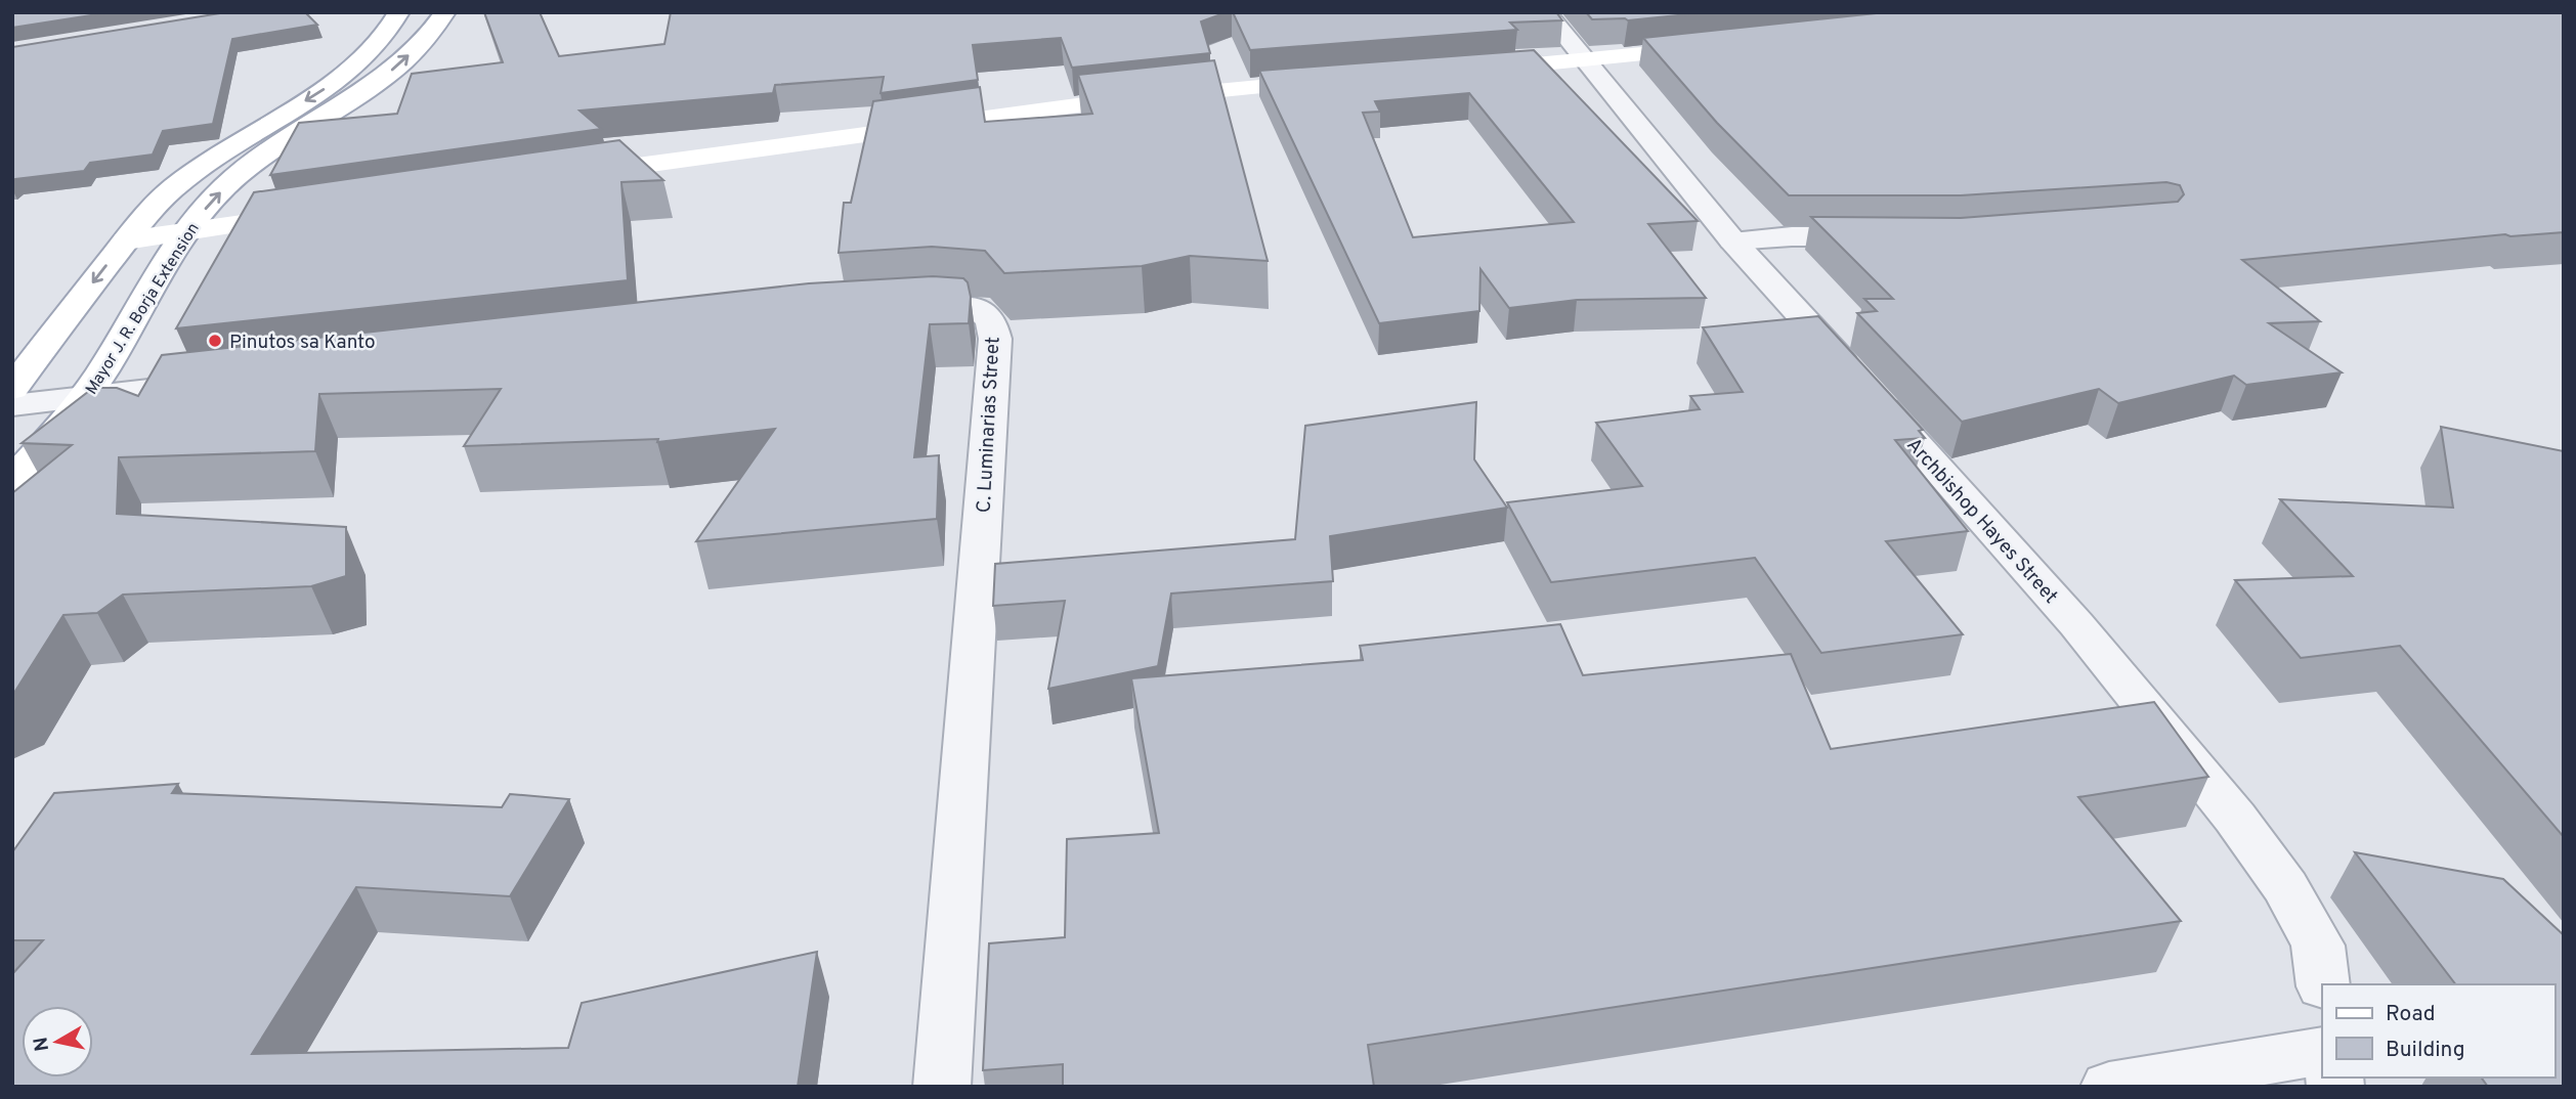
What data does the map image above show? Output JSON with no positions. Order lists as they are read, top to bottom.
{
  "streets": {
    "main road": ["Mayor J. R. Borja Extension"],
    "street": ["C. Luminarias Street", "Archbishop Hayes Street"]
  },
  "places": ["Pinutos sa Kanto"],
  "legend": ["Road", "Building"],
  "north": "left"
}
